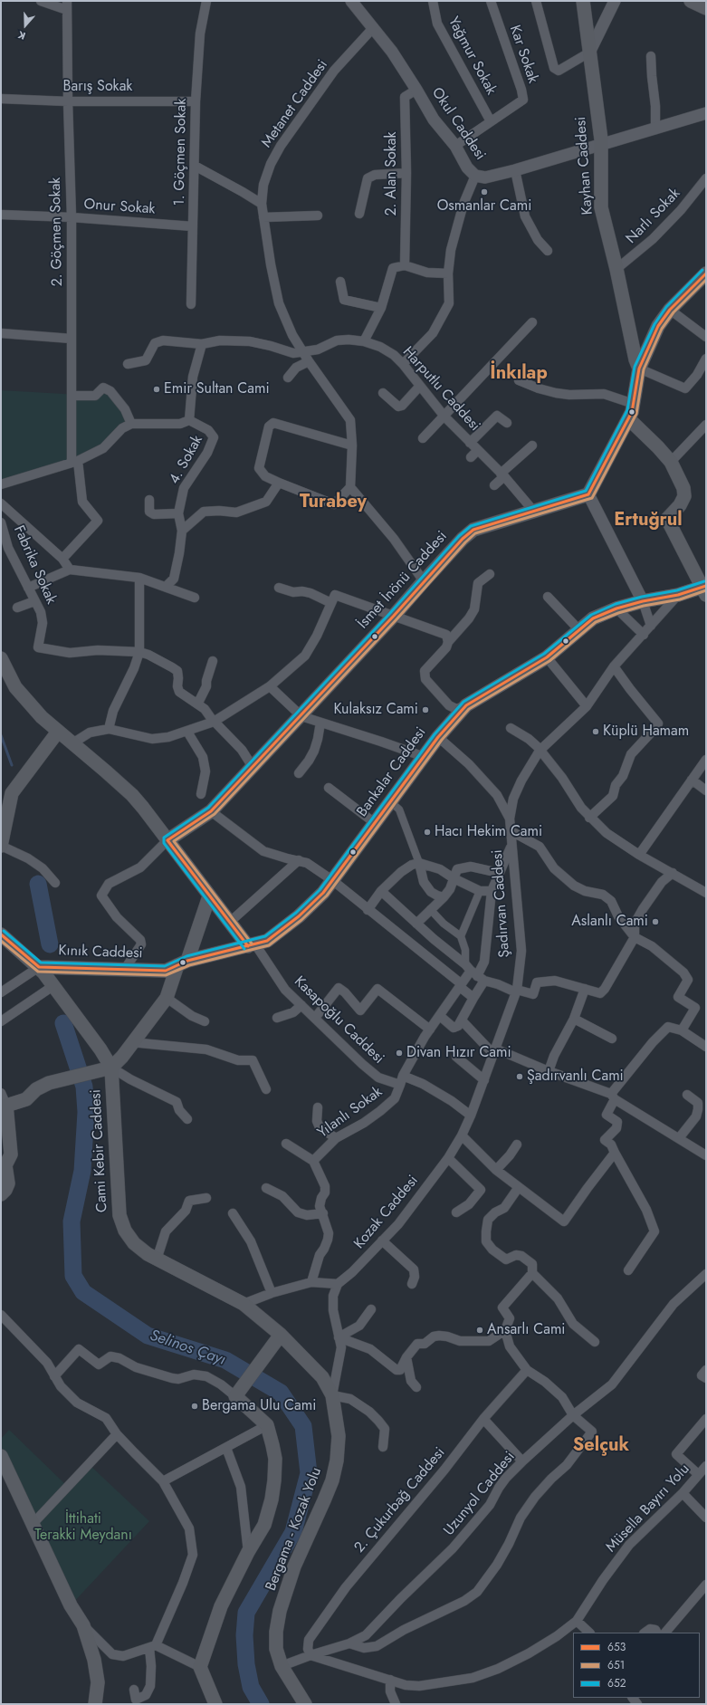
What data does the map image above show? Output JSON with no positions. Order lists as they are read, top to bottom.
{
  "streets": {
    "main road": [
      "Kayhan Caddesi",
      "İsmet İnönü Caddesi",
      "Bankalar Caddesi",
      "Kınık Caddesi",
      "Cami Kebir Caddesi",
      "Bergama - Kozak Yolu"
    ],
    "street": [
      "Kar Sokak",
      "Yağmur Sokak",
      "Barış Sokak",
      "Metanet Caddesi",
      "Okul Caddesi",
      "1. Göçmen Sokak",
      "2. Alan Sokak",
      "Onur Sokak",
      "Narlı Sokak",
      "2. Göçmen Sokak",
      "Harputlu Caddesi",
      "4. Sokak",
      "Fabrika Sokak",
      "Şadırvan Caddesi",
      "Kasapoğlu Caddesi",
      "Yılanlı Sokak",
      "Kozak Caddesi",
      "Uzunyol Caddesi",
      "2. Çukurbağ Caddesi",
      "Müsella Bayırı Yolu"
    ]
  },
  "crossings": [
    ["Kar Sokak", "Yağmur Sokak"],
    ["Kar Sokak", "Okul Caddesi"],
    ["Barış Sokak", "1. Göçmen Sokak"],
    ["Barış Sokak", "2. Göçmen Sokak"],
    ["Metanet Caddesi", "Okul Caddesi"],
    ["Metanet Caddesi", "Harputlu Caddesi"],
    ["Okul Caddesi", "Kayhan Caddesi"],
    ["Okul Caddesi", "2. Alan Sokak"],
    ["1. Göçmen Sokak", "Onur Sokak"],
    ["Kayhan Caddesi", "Narlı Sokak"],
    ["Onur Sokak", "2. Göçmen Sokak"],
    ["Harputlu Caddesi", "İsmet İnönü Caddesi"],
    ["Bankalar Caddesi", "Şadırvan Caddesi"],
    ["Bankalar Caddesi", "Kınık Caddesi"],
    ["Bankalar Caddesi", "Kasapoğlu Caddesi"],
    ["Şadırvan Caddesi", "Kozak Caddesi"],
    ["Kınık Caddesi", "Kasapoğlu Caddesi"],
    ["Kasapoğlu Caddesi", "Yılanlı Sokak"],
    ["Kasapoğlu Caddesi", "Kozak Caddesi"],
    ["Cami Kebir Caddesi", "Bergama - Kozak Yolu"],
    ["Uzunyol Caddesi", "2. Çukurbağ Caddesi"],
    ["Uzunyol Caddesi", "Müsella Bayırı Yolu"],
    ["Uzunyol Caddesi", "Bergama - Kozak Yolu"],
    ["2. Çukurbağ Caddesi", "Müsella Bayırı Yolu"]
  ],
  "districts": [
    "İnkılap",
    "Turabey",
    "Ertuğrul",
    "Selçuk"
  ],
  "water": ["Selinos Çayı"],
  "parks": ["İttihati Terakki Meydanı"],
  "places": [
    "Osmanlar Cami",
    "Emir Sultan Cami",
    "Kulaksız Cami",
    "Küplü Hamam",
    "Hacı Hekim Cami",
    "Aslanlı Cami",
    "Divan Hızır Cami",
    "Şadırvanlı Cami",
    "Ansarlı Cami",
    "Bergama Ulu Cami"
  ],
  "lines": ["transit line 652", "transit line 653", "transit line 651"],
  "legend": ["653", "651", "652"],
  "north": "bottom"
}
